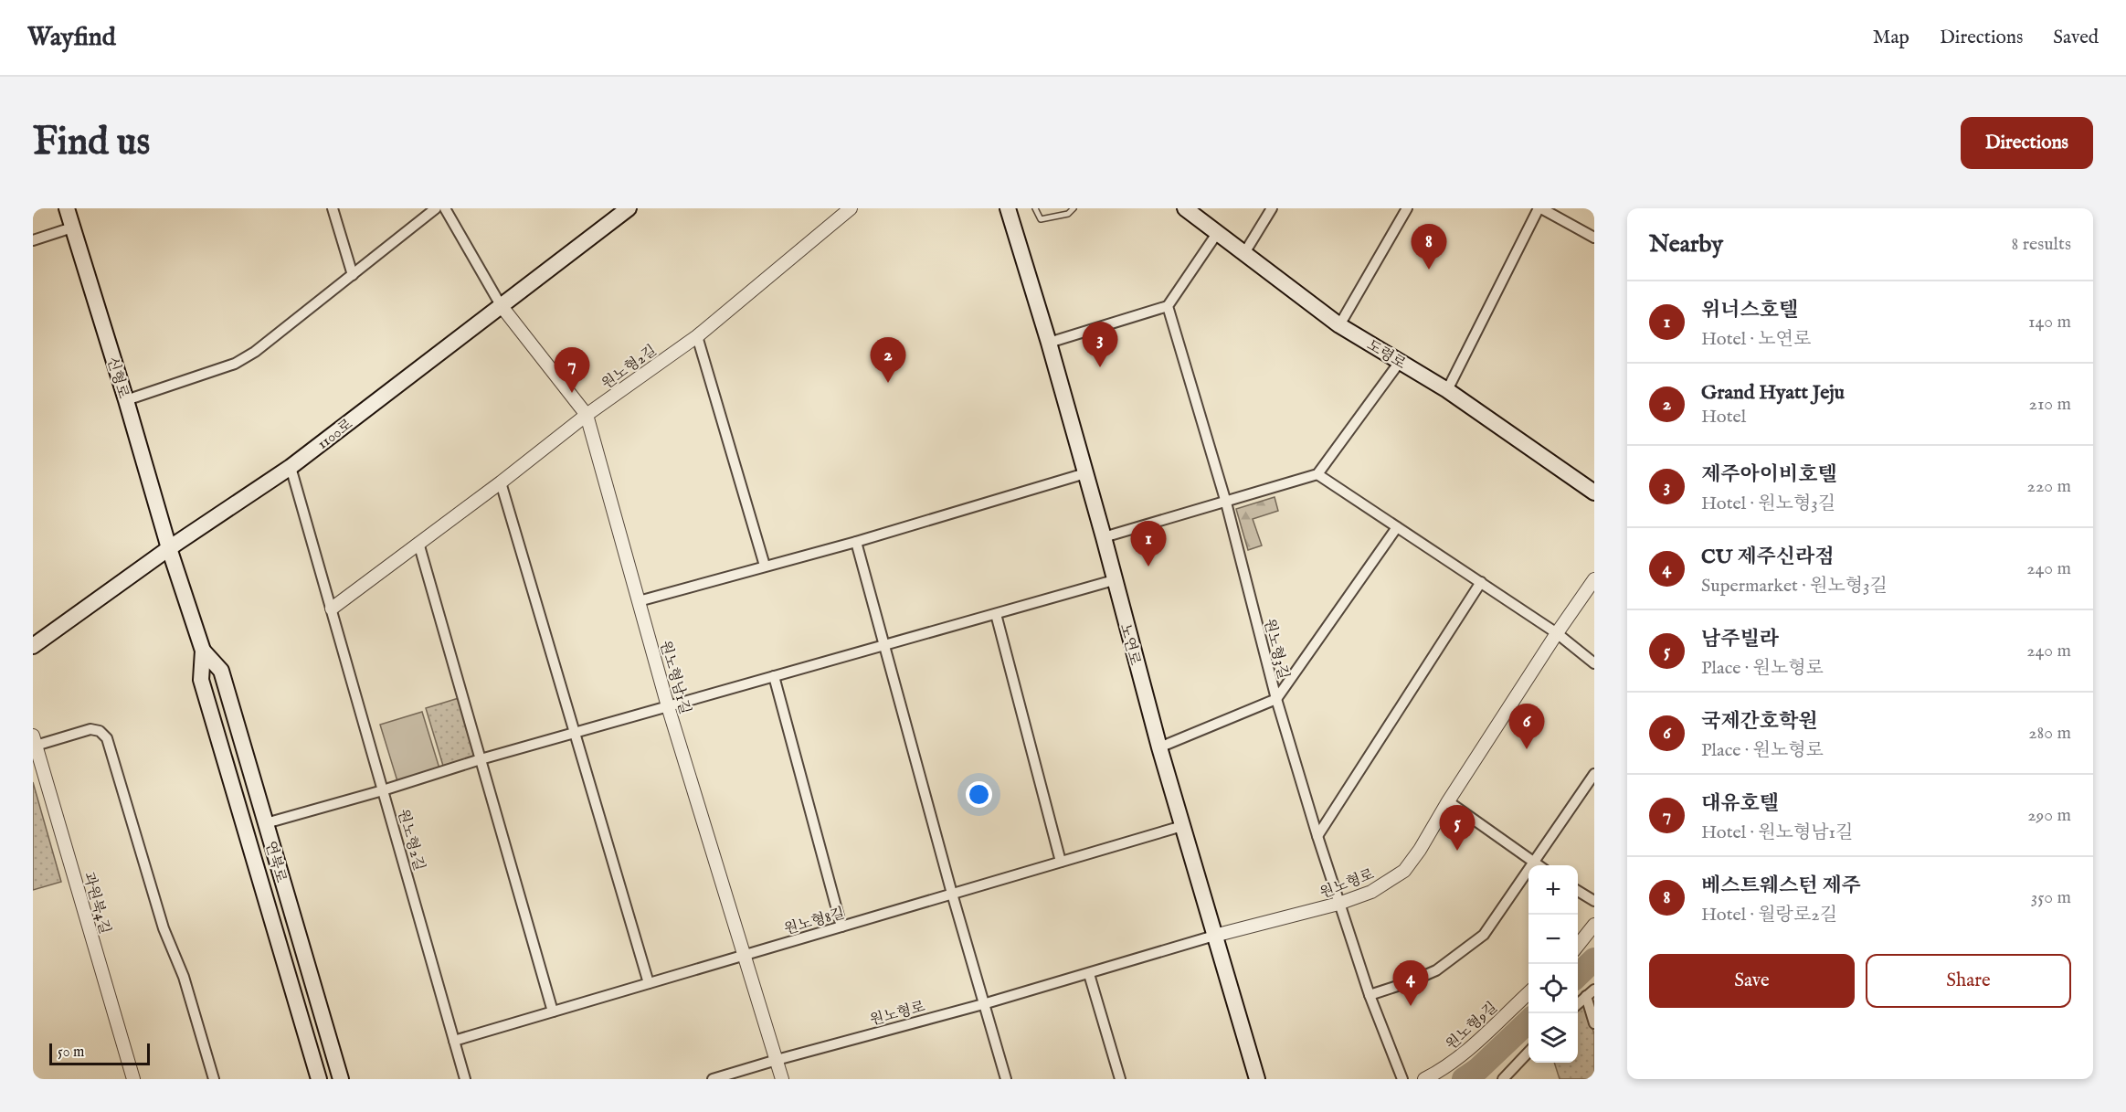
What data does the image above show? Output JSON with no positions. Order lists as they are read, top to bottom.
{
  "streets": {
    "main road": [
      "도령로",
      "신형로",
      "1100로",
      "노연로",
      "연북로"
    ],
    "street": [
      "원노형2길",
      "원노형3길",
      "원노형남1길",
      "원노형로",
      "과원북4길",
      "원노형8길",
      "원노형9길"
    ]
  },
  "crossings": [
    ["원노형2길", "1100로"],
    ["원노형2길", "원노형남1길"],
    ["원노형2길", "원노형8길"],
    ["신형로", "1100로"],
    ["신형로", "연북로"],
    ["1100로", "원노형남1길"],
    ["1100로", "연북로"],
    ["노연로", "원노형로"],
    ["노연로", "원노형8길"],
    ["원노형3길", "원노형로"],
    ["원노형남1길", "원노형로"],
    ["원노형남1길", "원노형8길"]
  ],
  "scale_bar": "50 m",
  "page": {
    "header": "Wayfind",
    "nav": ["Map", "Directions", "Saved"],
    "buttons": [
      "Directions",
      ["Save", "Share"]
    ],
    "title": "Find us",
    "heading": ["Nearby", "8 results"],
    "pins": [
      "8",
      "3",
      "2",
      "7",
      "1",
      "6",
      "5",
      "4"
    ],
    "list": [
      {
        "mark": "1",
        "name": "위너스호텔",
        "note": "Hotel · 노연로",
        "value": "140 m"
      },
      {
        "mark": "2",
        "name": "Grand Hyatt Jeju",
        "note": "Hotel",
        "value": "210 m"
      },
      {
        "mark": "3",
        "name": "제주아이비호텔",
        "note": "Hotel · 원노형3길",
        "value": "220 m"
      },
      {
        "mark": "4",
        "name": "CU 제주신라점",
        "note": "Supermarket · 원노형3길",
        "value": "240 m"
      },
      {
        "mark": "5",
        "name": "남주빌라",
        "note": "Place · 원노형로",
        "value": "240 m"
      },
      {
        "mark": "6",
        "name": "국제간호학원",
        "note": "Place · 원노형로",
        "value": "280 m"
      },
      {
        "mark": "7",
        "name": "대유호텔",
        "note": "Hotel · 원노형남1길",
        "value": "290 m"
      },
      {
        "mark": "8",
        "name": "베스트웨스턴 제주",
        "note": "Hotel · 월랑로2길",
        "value": "350 m"
      }
    ],
    "map_buttons": ["+", "−"],
    "scale": "50 m"
  }
}
